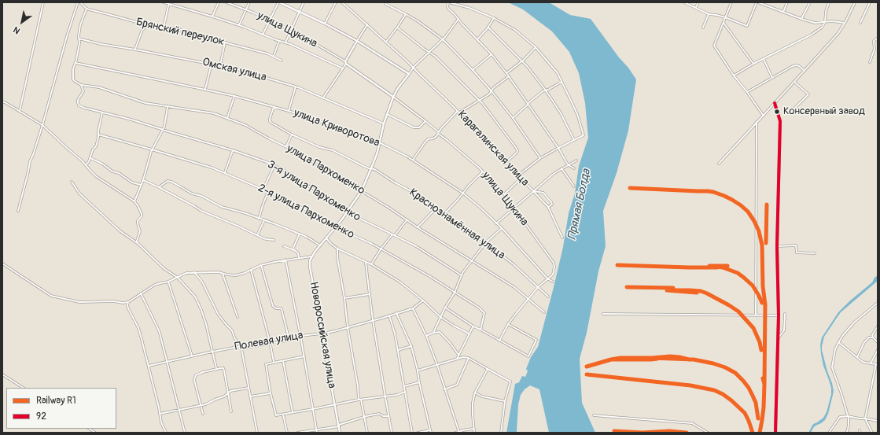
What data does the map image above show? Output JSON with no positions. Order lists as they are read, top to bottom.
{
  "streets": {
    "street": [
      "улица Щукина",
      "Брянский переулок",
      "Омская улица",
      "улица Криворотова",
      "Карагалинская улица",
      "улица Пархоменко",
      "3-я улица Пархоменко",
      "2-я улица Пархоменко",
      "Краснознамённая улица",
      "Новороссийская улица",
      "Полевая улица"
    ]
  },
  "crossings": [
    ["улица Щукина", "улица Криворотова"],
    ["улица Криворотова", "Краснознамённая улица"],
    ["улица Пархоменко", "3-я улица Пархоменко"],
    ["Новороссийская улица", "Полевая улица"]
  ],
  "water": ["Прямая Болда"],
  "places": ["Консервный завод"],
  "lines": ["transit line 92", "rail line R1"],
  "legend": ["Railway R1", "92"],
  "north": "bottom left"
}
